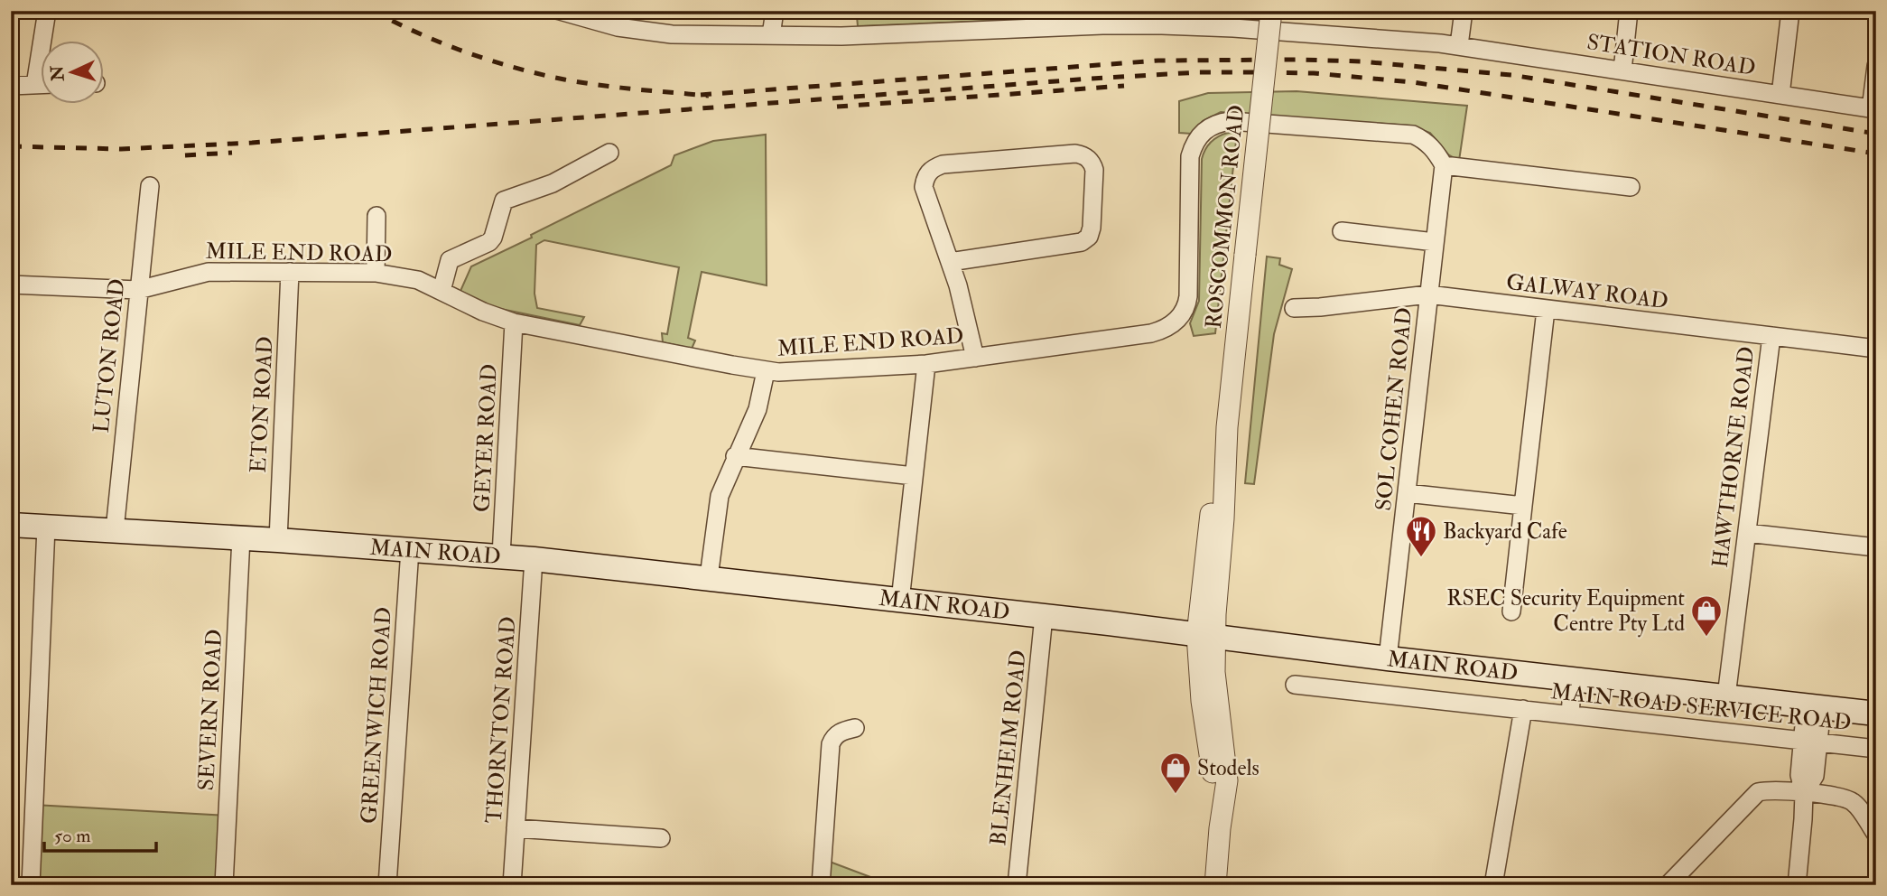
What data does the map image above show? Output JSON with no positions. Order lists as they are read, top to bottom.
{
  "streets": {
    "main road": ["MAIN ROAD"],
    "street": [
      "STATION ROAD",
      "ROSCOMMON ROAD",
      "MILE END ROAD",
      "GALWAY ROAD",
      "LUTON ROAD",
      "ETON ROAD",
      "SOL COHEN ROAD",
      "GEYER ROAD",
      "HAWTHORNE ROAD",
      "MAIN ROAD SERVICE ROAD",
      "SEVERN ROAD",
      "GREENWICH ROAD",
      "THORNTON ROAD",
      "BLENHEIM ROAD"
    ]
  },
  "crossings": [
    ["ROSCOMMON ROAD", "MAIN ROAD"],
    ["MILE END ROAD", "LUTON ROAD"],
    ["MILE END ROAD", "ETON ROAD"],
    ["MILE END ROAD", "SOL COHEN ROAD"],
    ["MILE END ROAD", "GEYER ROAD"],
    ["GALWAY ROAD", "SOL COHEN ROAD"],
    ["GALWAY ROAD", "HAWTHORNE ROAD"],
    ["LUTON ROAD", "MAIN ROAD"],
    ["ETON ROAD", "MAIN ROAD"],
    ["SOL COHEN ROAD", "MAIN ROAD"],
    ["GEYER ROAD", "MAIN ROAD"],
    ["HAWTHORNE ROAD", "MAIN ROAD"],
    ["MAIN ROAD", "SEVERN ROAD"],
    ["MAIN ROAD", "GREENWICH ROAD"],
    ["MAIN ROAD", "THORNTON ROAD"],
    ["MAIN ROAD", "BLENHEIM ROAD"]
  ],
  "places": {
    "restaurant": ["Backyard Cafe"],
    "shop": ["RSEC Security Equipment Centre Pty Ltd", "Stodels"]
  },
  "scale_bar": "50 m",
  "north": "left"
}
